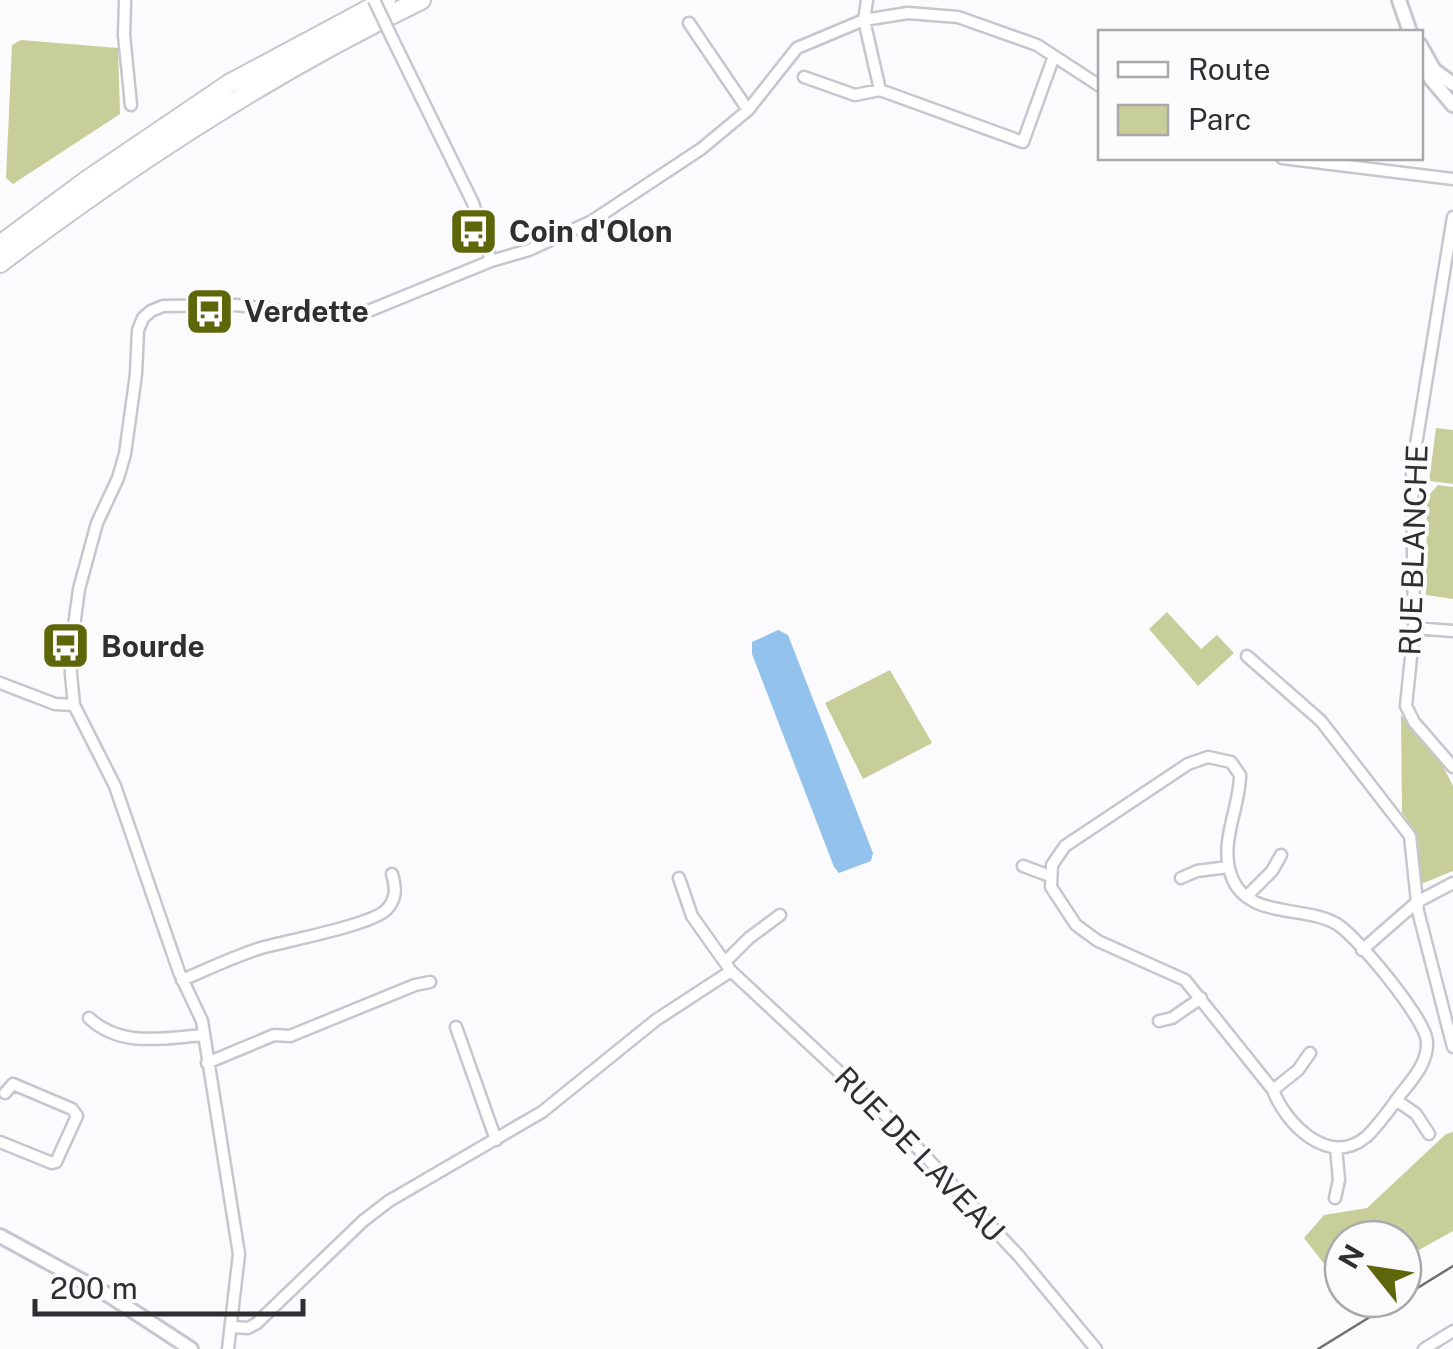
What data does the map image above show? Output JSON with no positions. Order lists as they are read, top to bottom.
{
  "streets": {
    "street": ["RUE BLANCHE", "RUE DE LAVEAU"]
  },
  "places": {
    "bus stop": ["Coin d'Olon", "Verdette", "Bourde"]
  },
  "legend": ["Route", "Parc"],
  "scale_bar": "200 m",
  "north": "top left"
}
